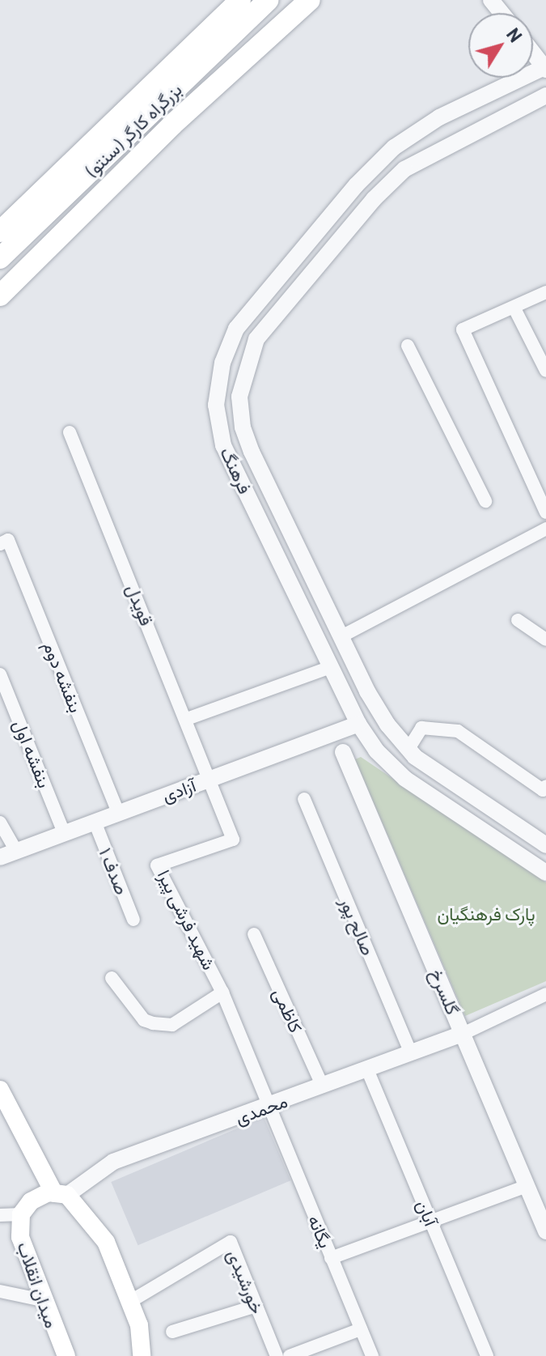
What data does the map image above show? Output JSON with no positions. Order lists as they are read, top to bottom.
{
  "streets": {
    "highway": ["بزرگراه کارگر (سنتو)"],
    "main road": ["میدان انقلاب"],
    "street": [
      "فرهنگ",
      "قویدل",
      "بنفشه دوم",
      "بنفشه اول",
      "آزادی",
      "صدف ۱",
      "شهید فرشی پیرا",
      "صالح پور",
      "گلسرخ",
      "کاظمی",
      "محمدی",
      "آبان",
      "یگانه",
      "خورشیدی"
    ]
  },
  "crossings": [
    ["فرهنگ", "آزادی"],
    ["قویدل", "آزادی"],
    ["قویدل", "شهید فرشی پیرا"],
    ["بنفشه دوم", "آزادی"],
    ["بنفشه اول", "آزادی"],
    ["آزادی", "صدف ۱"],
    ["آزادی", "شهید فرشی پیرا"],
    ["شهید فرشی پیرا", "محمدی"],
    ["شهید فرشی پیرا", "یگانه"],
    ["صالح پور", "محمدی"],
    ["گلسرخ", "محمدی"],
    ["کاظمی", "محمدی"],
    ["محمدی", "آبان"],
    ["محمدی", "یگانه"]
  ],
  "parks": ["پارک فرهنگیان"],
  "north": "top right"
}
